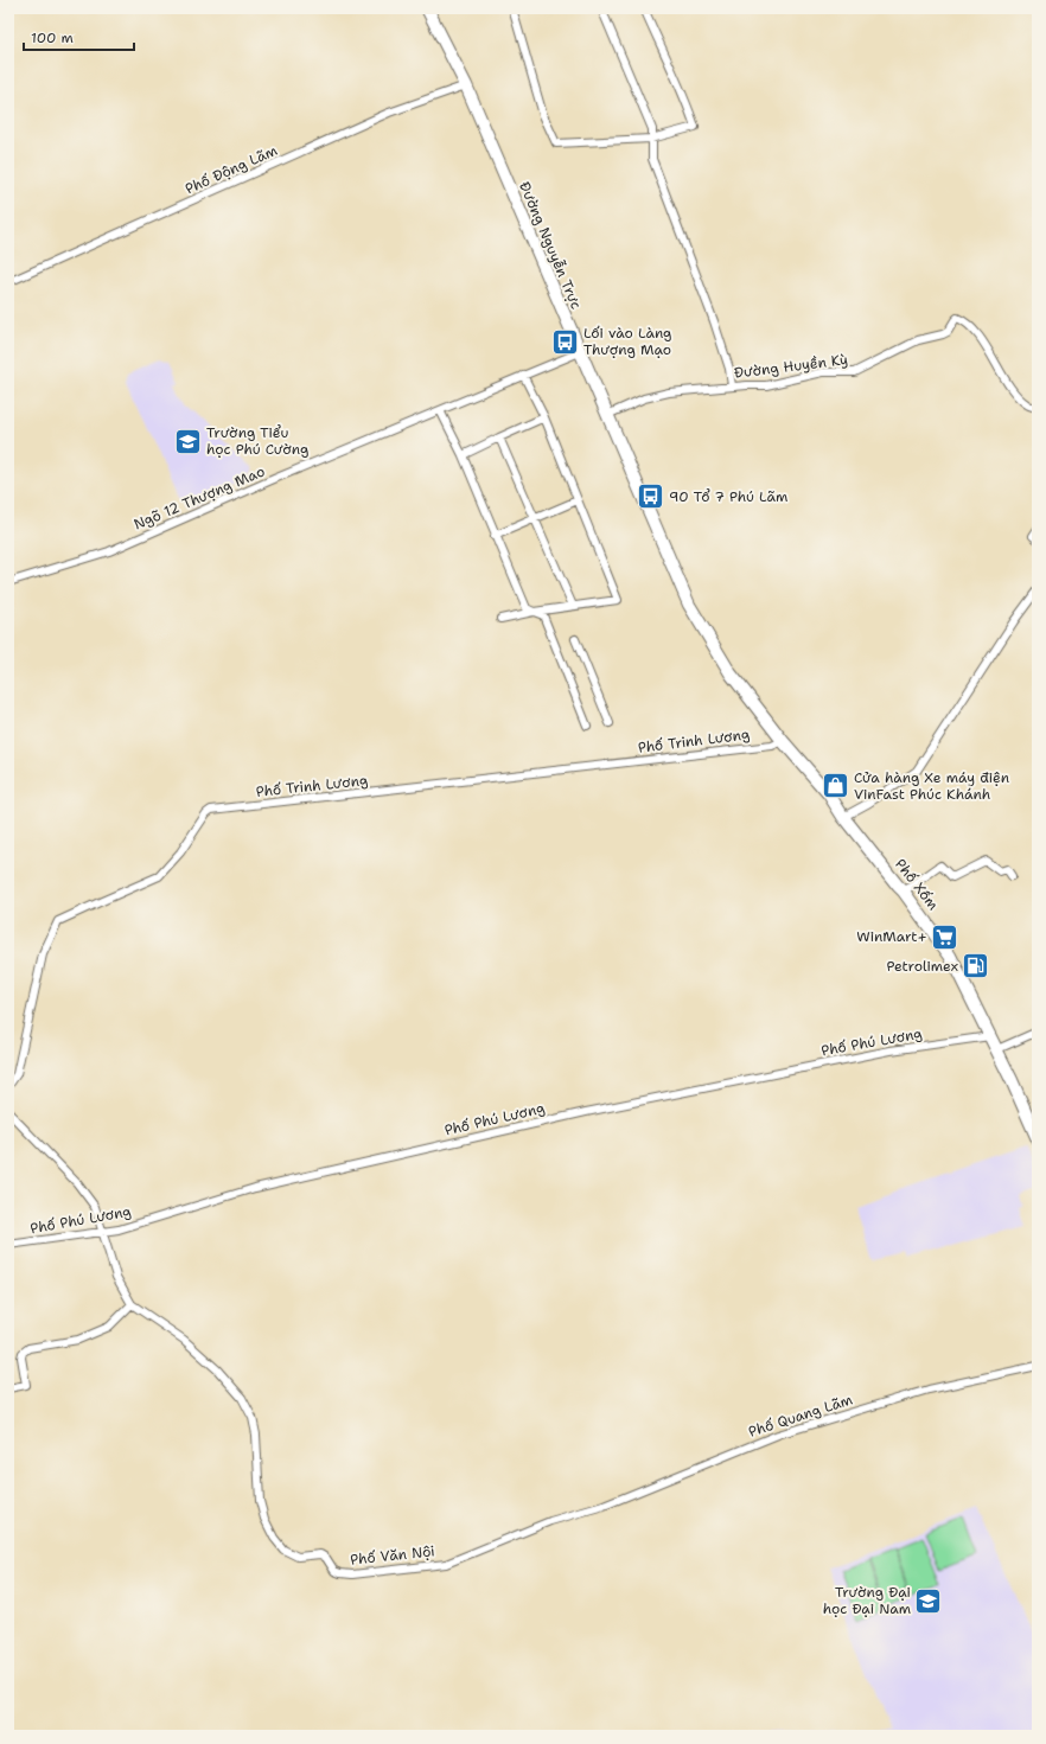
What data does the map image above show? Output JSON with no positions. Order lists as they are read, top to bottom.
{
  "streets": {
    "highway": ["Đường Nguyễn Trực", "Phố Xốm"],
    "street": [
      "Phố Động Lãm",
      "Đường Huyền Kỳ",
      "Ngõ 12 Thượng Mao",
      "Phố Trinh Lương",
      "Phố Phú Lương",
      "Phố Quang Lãm",
      "Phố Văn Nội"
    ]
  },
  "crossings": [
    ["Phố Động Lãm", "Đường Nguyễn Trực"],
    ["Đường Nguyễn Trực", "Đường Huyền Kỳ"],
    ["Đường Nguyễn Trực", "Ngõ 12 Thượng Mao"],
    ["Đường Nguyễn Trực", "Phố Trinh Lương"],
    ["Đường Nguyễn Trực", "Phố Xốm"],
    ["Phố Trinh Lương", "Phố Xốm"],
    ["Phố Xốm", "Phố Phú Lương"],
    ["Phố Quang Lãm", "Phố Văn Nội"]
  ],
  "places": {
    "bus stop": ["Lối vào Làng Thượng Mạo", "90 Tổ 7 Phú Lãm"],
    "school or university": ["Trường Tiểu học Phú Cường", "Trường Đại học Đại Nam"],
    "shop": ["Cửa hàng Xe máy điện VinFast Phúc Khánh"],
    "supermarket": ["WinMart+"],
    "fuel station": ["Petrolimex"]
  },
  "scale_bar": "100 m"
}
